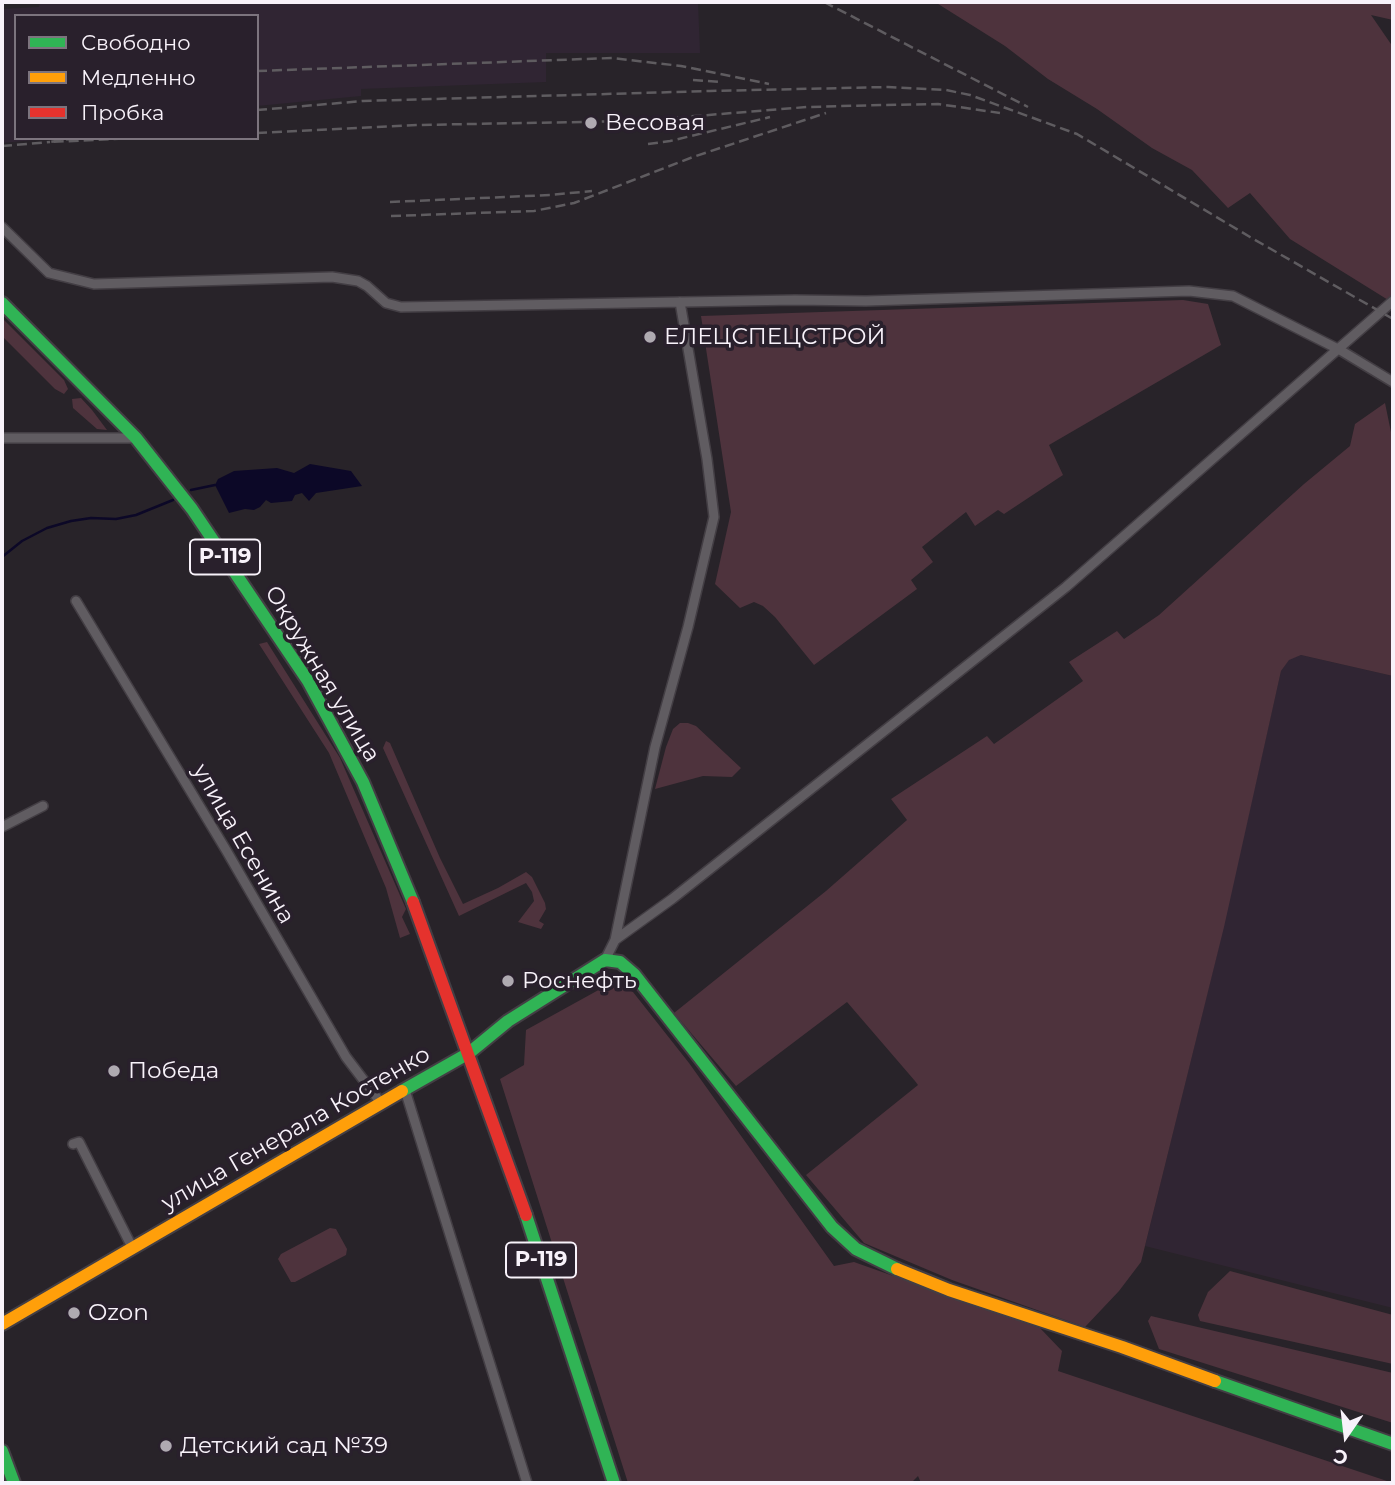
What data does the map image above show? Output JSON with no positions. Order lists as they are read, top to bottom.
{
  "streets": {
    "main road": ["Р-119", "Окружная улица", "улица Генерала Костенко"],
    "street": ["улица Есенина"]
  },
  "crossings": [
    ["Р-119", "Окружная улица"],
    ["Р-119", "улица Генерала Костенко"],
    ["Окружная улица", "улица Генерала Костенко"],
    ["улица Есенина", "улица Генерала Костенко"]
  ],
  "places": [
    "Весовая",
    "ЕЛЕЦСПЕЦСТРОЙ",
    "Роснефть",
    "Победа",
    "Ozon",
    "Детский сад №39"
  ],
  "legend": ["Свободно", "Медленно", "Пробка"],
  "north": "bottom"
}
